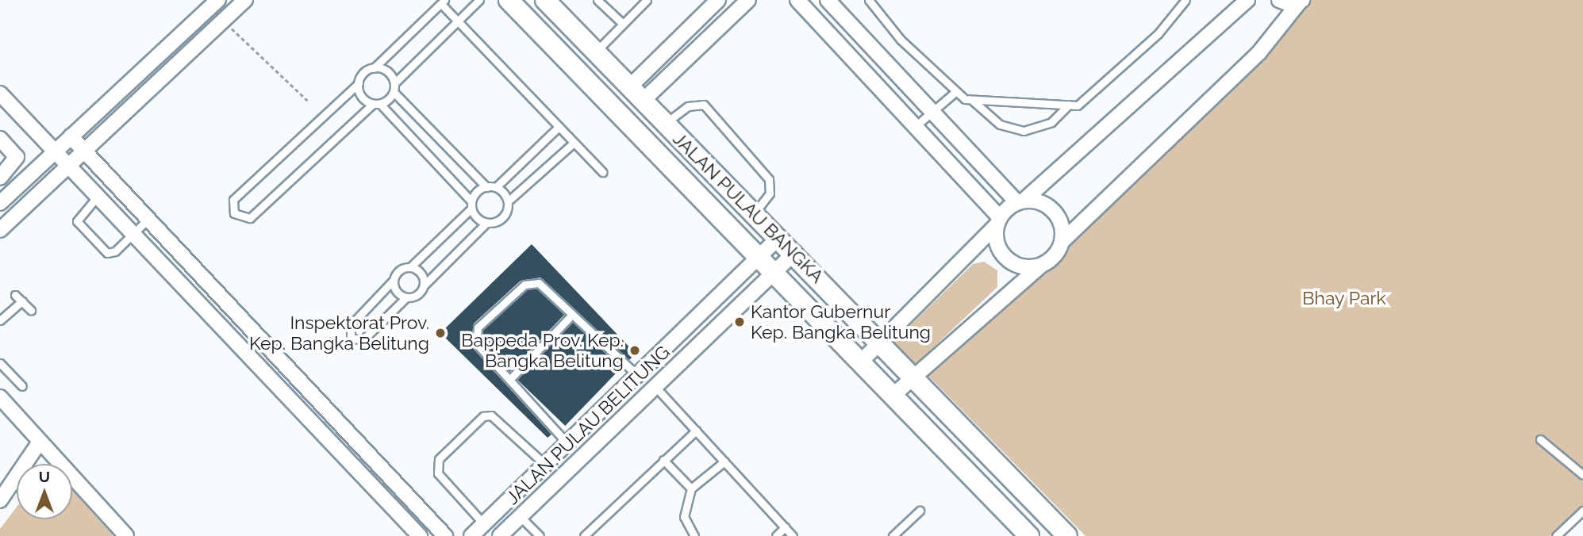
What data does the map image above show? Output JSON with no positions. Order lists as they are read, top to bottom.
{
  "streets": {
    "main road": ["JALAN PULAU BANGKA"],
    "street": ["JALAN PULAU BELITUNG"]
  },
  "crossings": [
    ["JALAN PULAU BANGKA", "JALAN PULAU BELITUNG"]
  ],
  "parks": ["Bhay Park"],
  "places": ["Kantor Gubernur Kep. Bangka Belitung", "Inspektorat Prov. Kep. Bangka Belitung", "Bappeda Prov. Kep. Bangka Belitung"],
  "north": "top"
}
